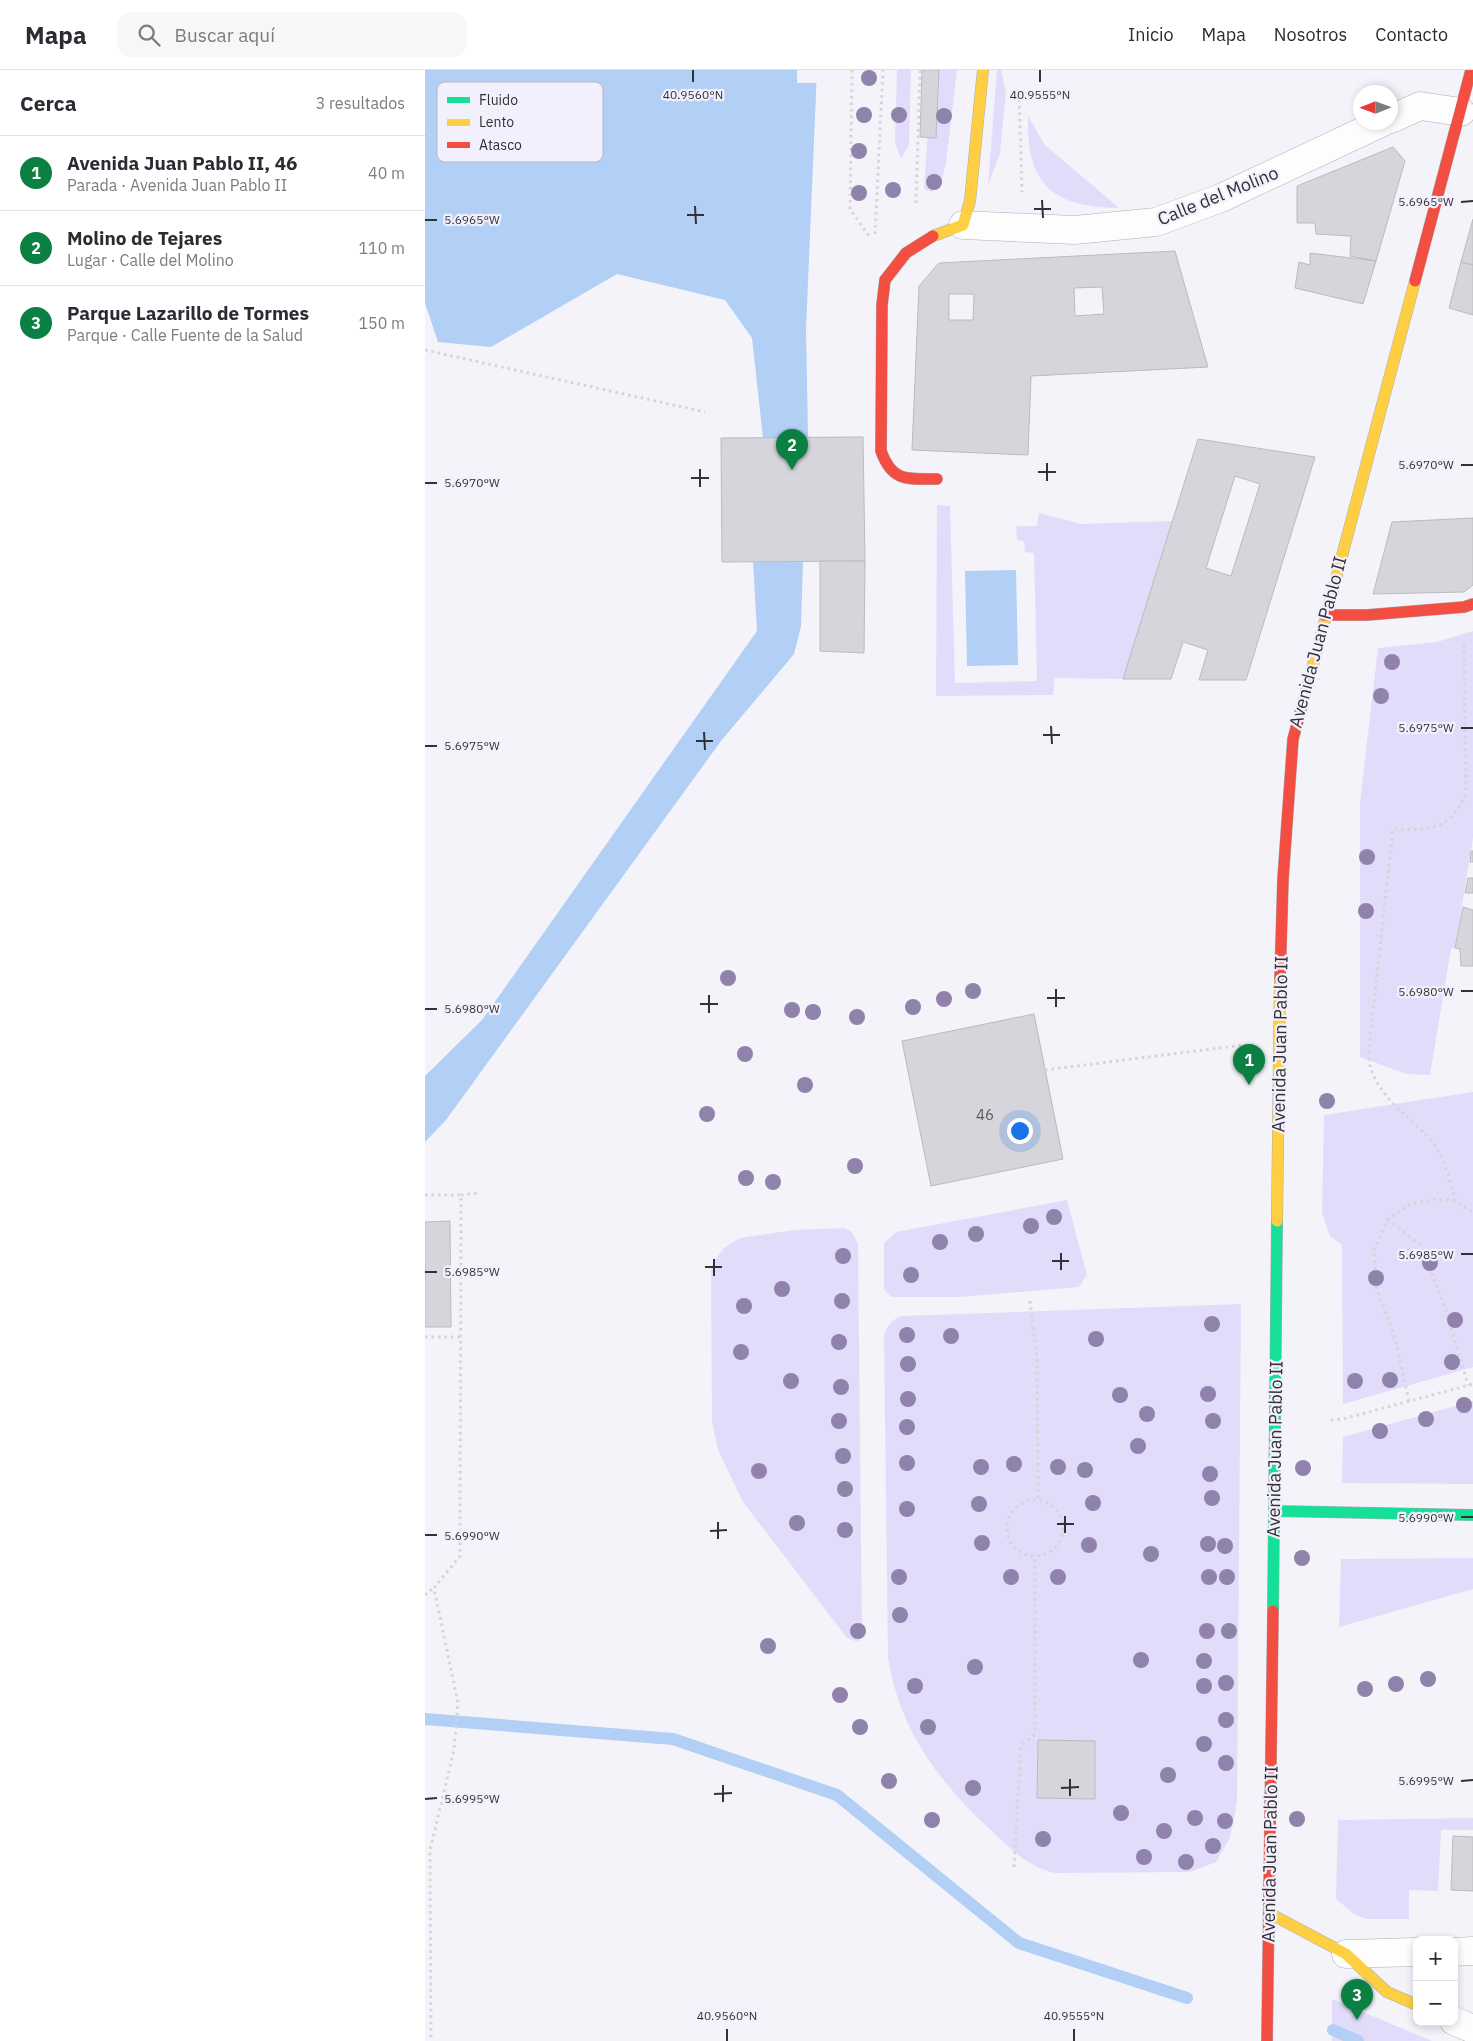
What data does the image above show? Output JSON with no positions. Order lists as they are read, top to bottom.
{
  "streets": {
    "main road": ["Calle del Molino", "Avenida Juan Pablo II"]
  },
  "house_numbers": ["46"],
  "legend": ["Fluido", "Lento", "Atasco"],
  "north": "left",
  "page": {
    "header": "Mapa",
    "search": "Buscar aquí",
    "nav": [
      "Inicio",
      "Mapa",
      "Nosotros",
      "Contacto"
    ],
    "heading": ["Cerca", "3 resultados"],
    "list": [
      {
        "mark": "1",
        "name": "Avenida Juan Pablo II, 46",
        "note": "Parada · Avenida Juan Pablo II",
        "value": "40 m"
      },
      {
        "mark": "2",
        "name": "Molino de Tejares",
        "note": "Lugar · Calle del Molino",
        "value": "110 m"
      },
      {
        "mark": "3",
        "name": "Parque Lazarillo de Tormes",
        "note": "Parque · Calle Fuente de la Salud",
        "value": "150 m"
      }
    ],
    "pins": ["2", "1", "3"],
    "map_buttons": ["+", "−"]
  },
  "coordinates": [
    "40.9560°N",
    "40.9555°N",
    "5.6965°W",
    "5.6970°W",
    "5.6975°W",
    "5.6980°W",
    "5.6985°W",
    "5.6990°W",
    "5.6995°W"
  ]
}
